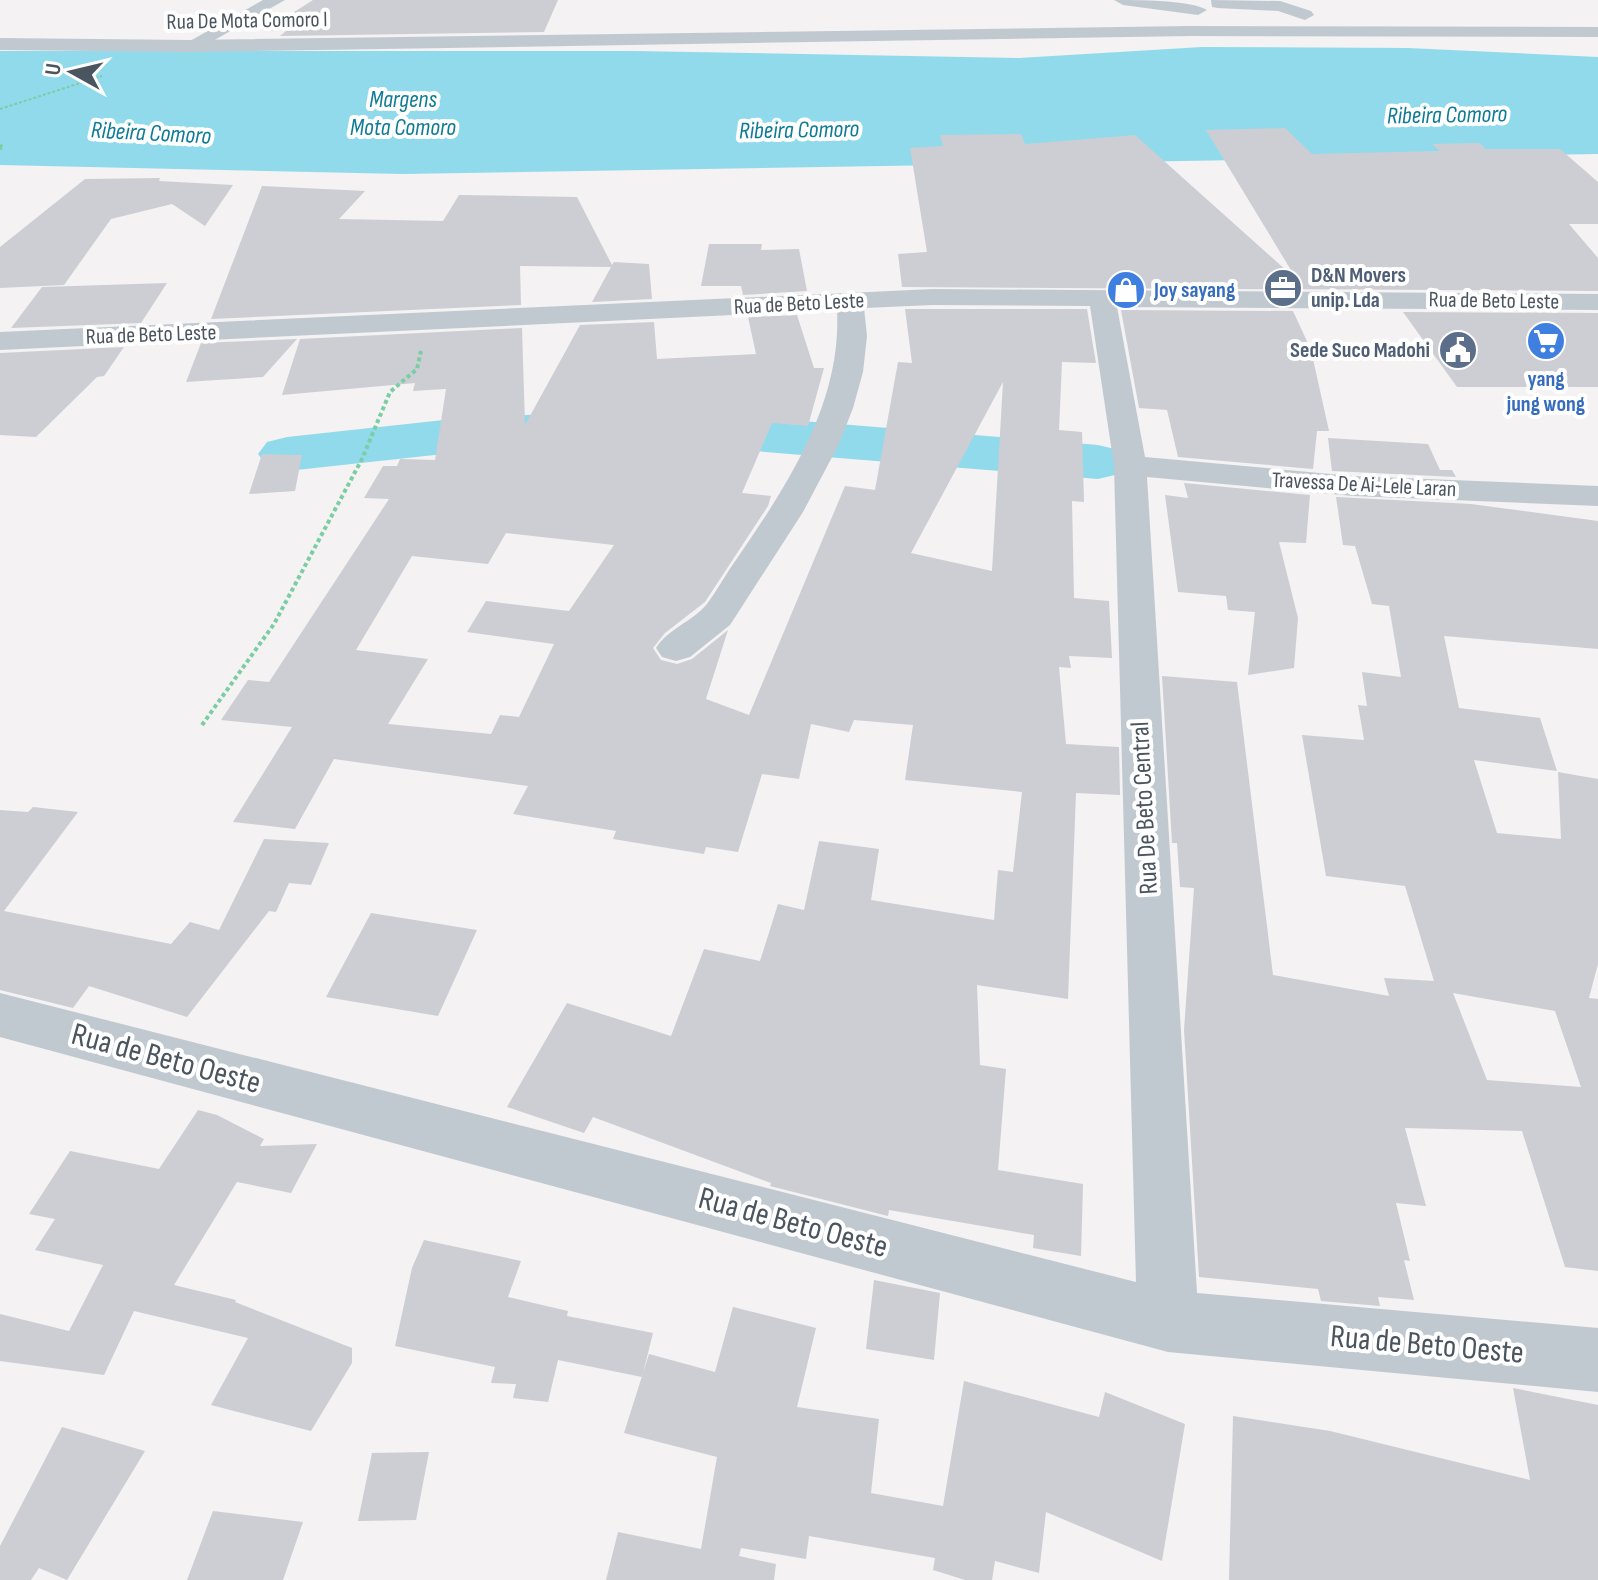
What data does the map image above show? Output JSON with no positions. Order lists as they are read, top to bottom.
{
  "streets": {
    "street": [
      "Rua De Mota Comoro I",
      "Rua de Beto Leste",
      "Travessa De Ai-Lele Laran",
      "Rua De Beto Central",
      "Rua de Beto Oeste"
    ]
  },
  "crossings": [
    ["Rua de Beto Leste", "Rua De Beto Central"],
    ["Travessa De Ai-Lele Laran", "Rua De Beto Central"],
    ["Rua De Beto Central", "Rua de Beto Oeste"]
  ],
  "water": ["Margens Mota Comoro", "Ribeira Comoro"],
  "places": {
    "office": ["D&N Movers unip. Lda"],
    "shop": ["Joy sayang"],
    "supermarket": ["yang jung wong"],
    "public building": ["Sede Suco Madohi"]
  },
  "north": "left"
}
